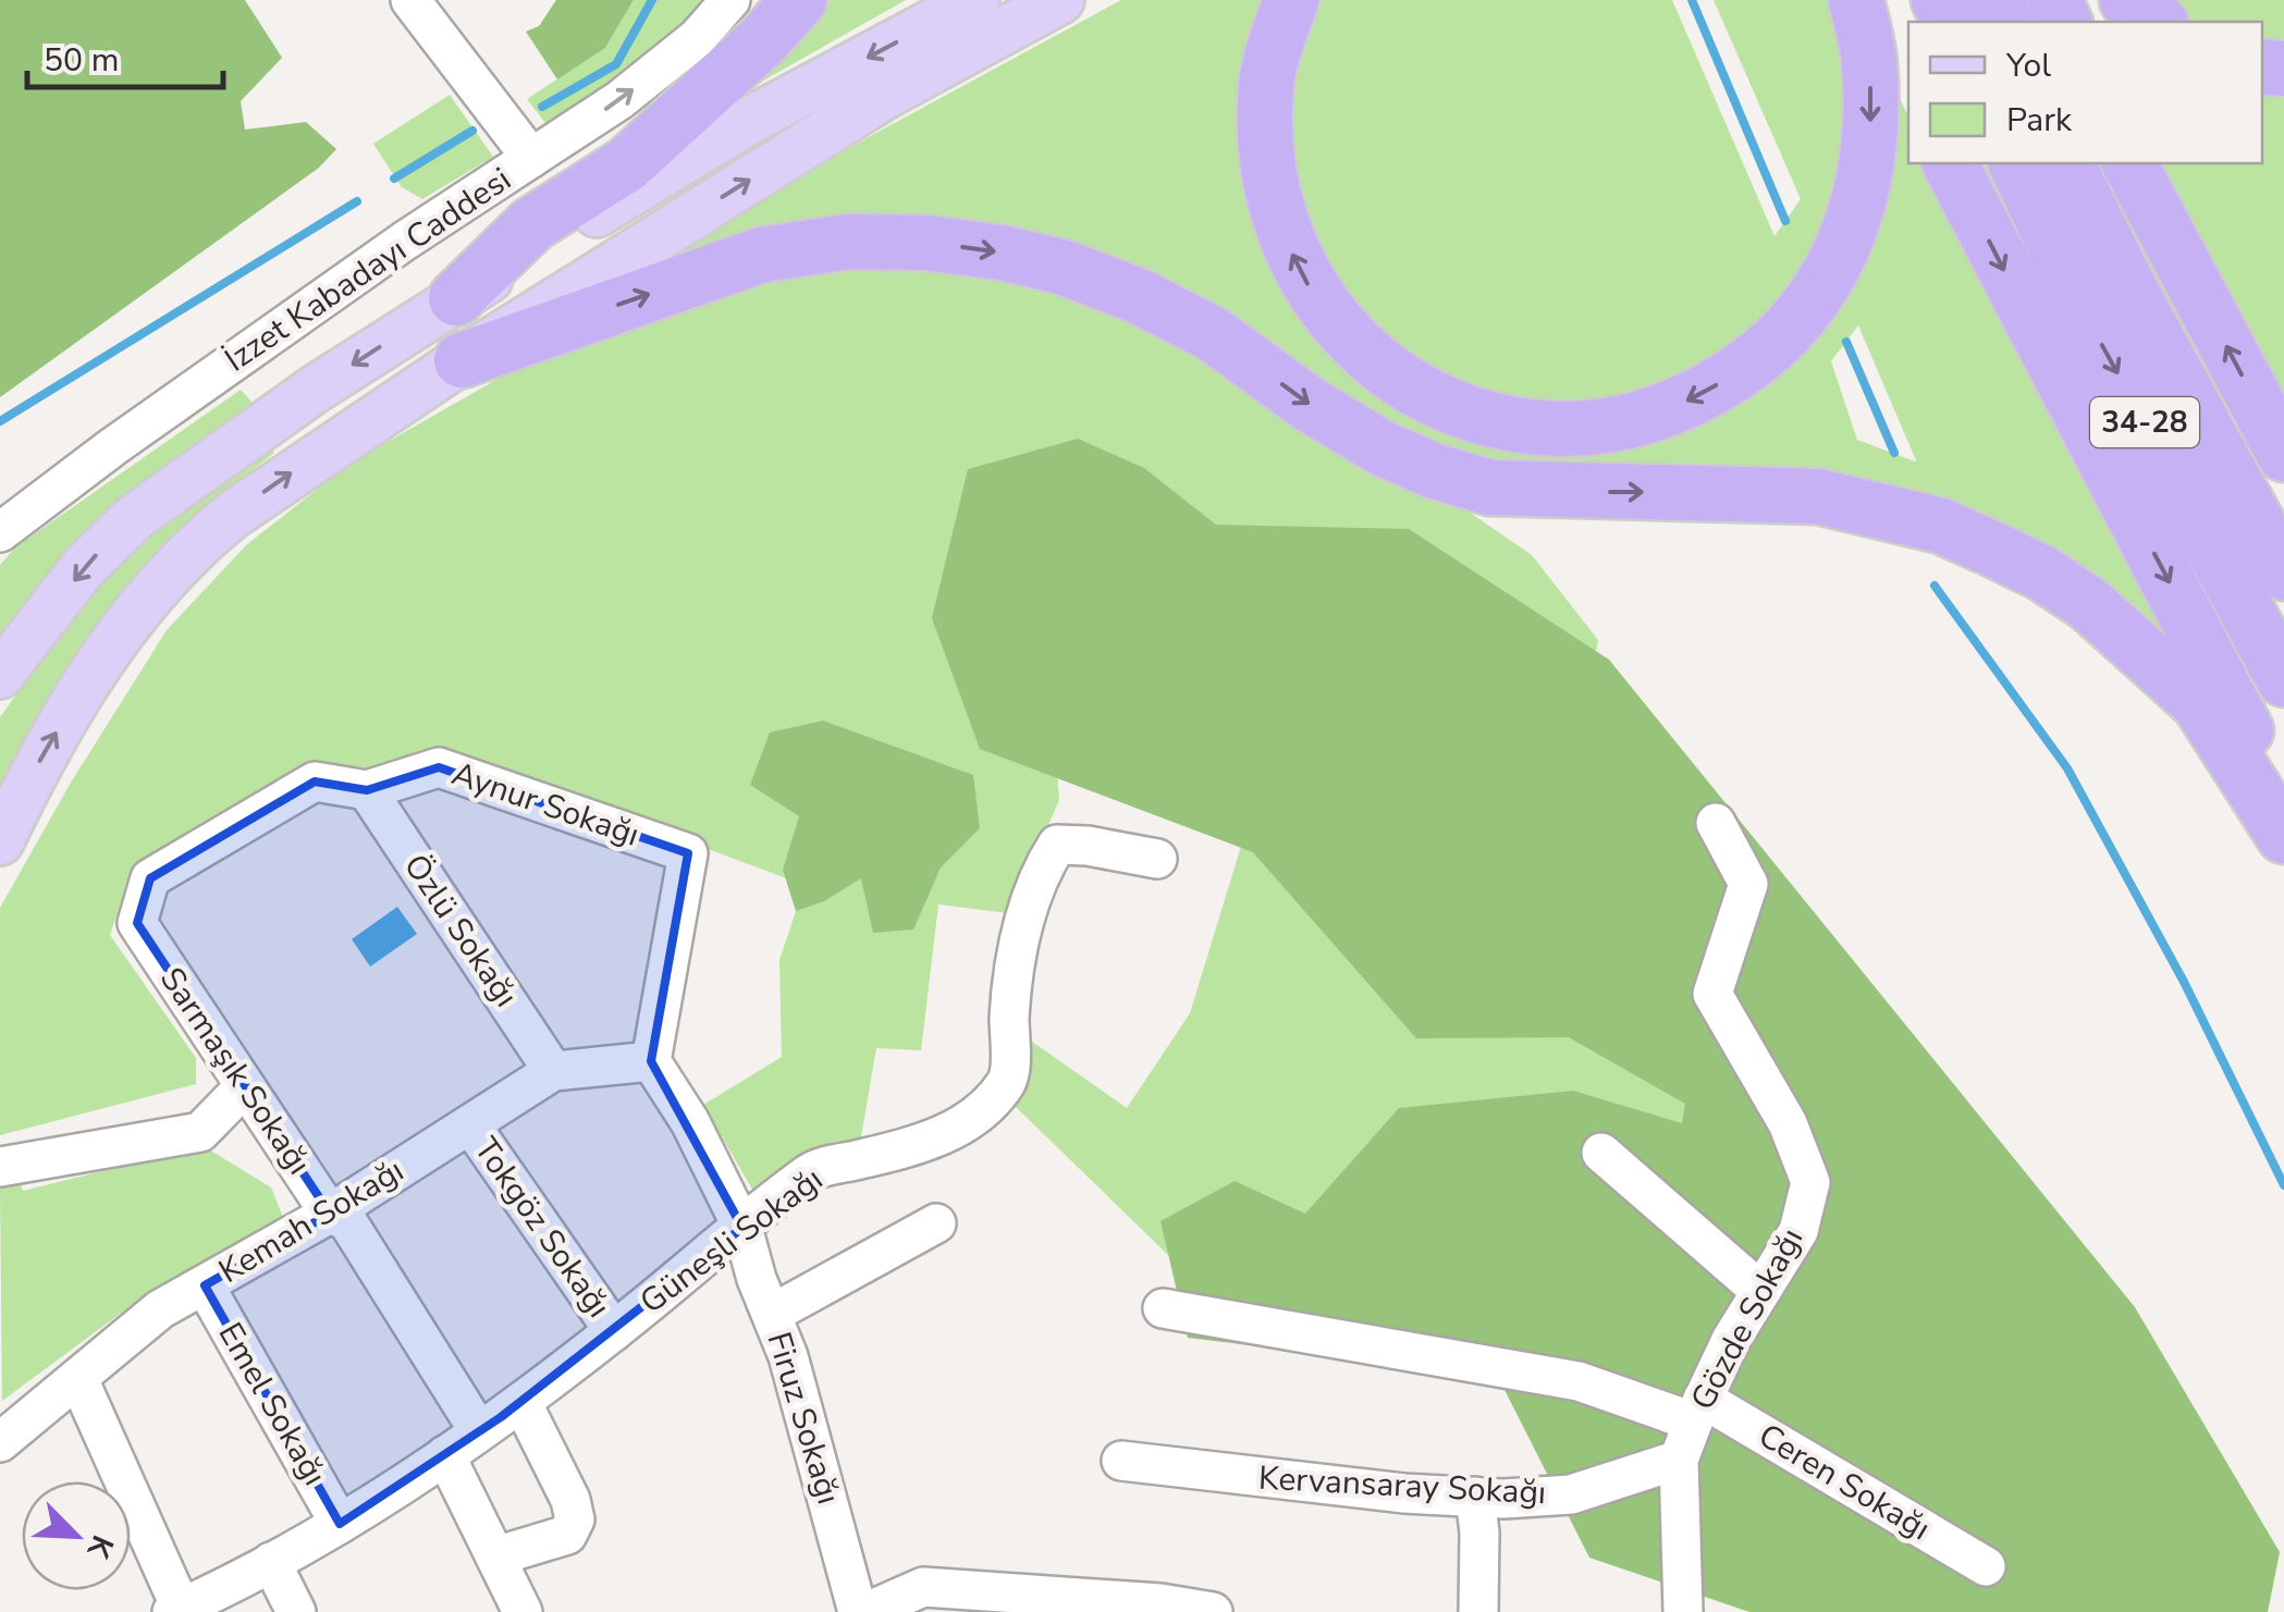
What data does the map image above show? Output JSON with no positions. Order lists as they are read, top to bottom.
{
  "streets": {
    "highway": ["34-28"],
    "street": [
      "İzzet Kabadayı Caddesi",
      "Aynur Sokağı",
      "Özlü Sokağı",
      "Sarmaşık Sokağı",
      "Kemah Sokağı",
      "Tokgöz Sokağı",
      "Güneşli Sokağı",
      "Gözde Sokağı",
      "Emel Sokağı",
      "Firuz Sokağı",
      "Ceren Sokağı",
      "Kervansaray Sokağı"
    ]
  },
  "crossings": [
    ["Aynur Sokağı", "Özlü Sokağı"],
    ["Aynur Sokağı", "Sarmaşık Sokağı"],
    ["Aynur Sokağı", "Kemah Sokağı"],
    ["Aynur Sokağı", "Firuz Sokağı"],
    ["Özlü Sokağı", "Kemah Sokağı"],
    ["Sarmaşık Sokağı", "Kemah Sokağı"],
    ["Sarmaşık Sokağı", "Güneşli Sokağı"],
    ["Kemah Sokağı", "Tokgöz Sokağı"],
    ["Kemah Sokağı", "Emel Sokağı"],
    ["Kemah Sokağı", "Firuz Sokağı"],
    ["Tokgöz Sokağı", "Güneşli Sokağı"],
    ["Güneşli Sokağı", "Emel Sokağı"],
    ["Güneşli Sokağı", "Firuz Sokağı"],
    ["Gözde Sokağı", "Ceren Sokağı"],
    ["Gözde Sokağı", "Kervansaray Sokağı"]
  ],
  "legend": ["Yol", "Park"],
  "scale_bar": "50 m",
  "north": "bottom right"
}
